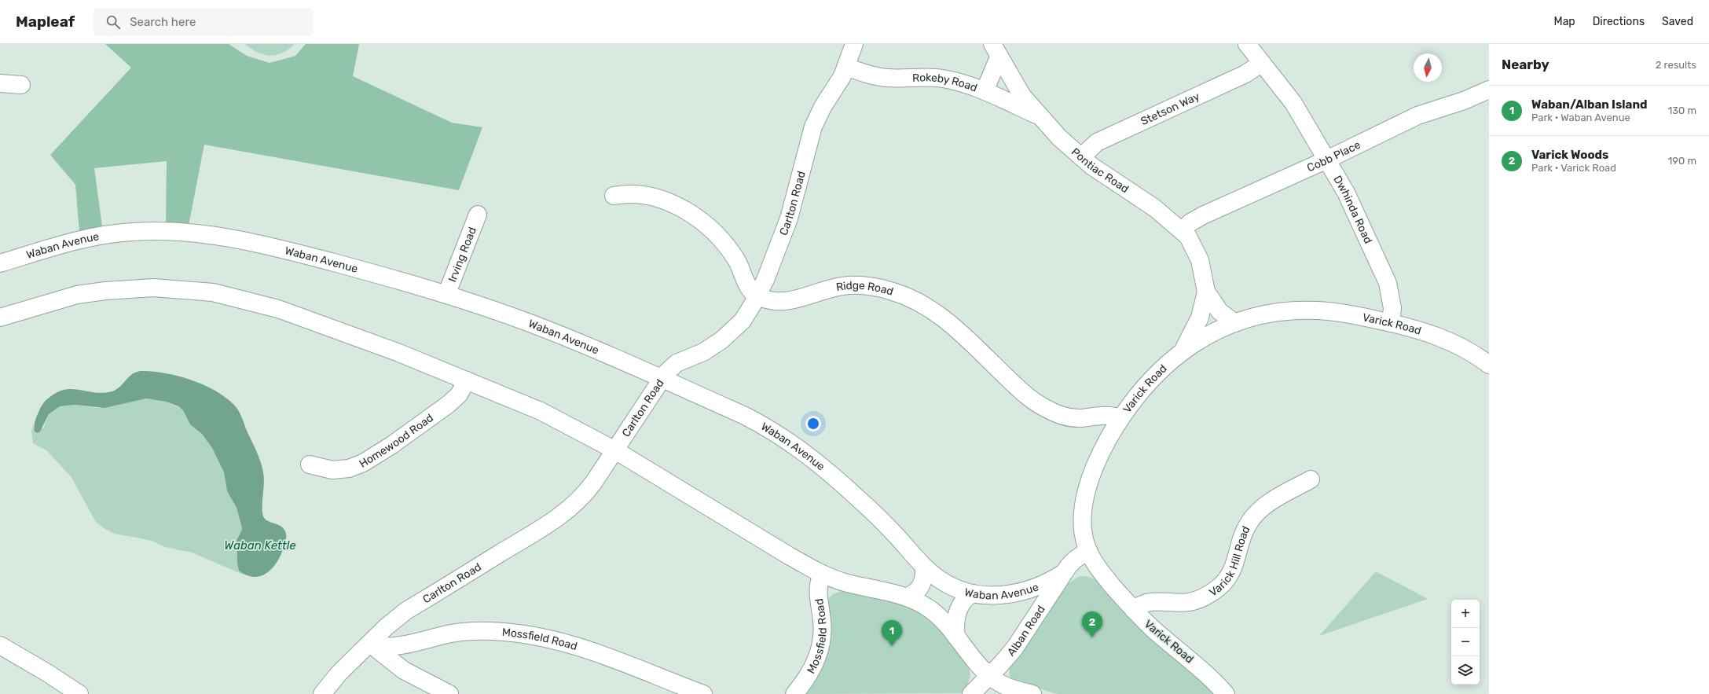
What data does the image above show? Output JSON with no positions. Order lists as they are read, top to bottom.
{
  "streets": {
    "street": [
      "Rokeby Road",
      "Stetson Way",
      "Cobb Place",
      "Pontiac Road",
      "Carlton Road",
      "Dwhinda Road",
      "Waban Avenue",
      "Irving Road",
      "Ridge Road",
      "Varick Road",
      "Homewood Road",
      "Varick Hill Road",
      "Alban Road",
      "Mossfield Road"
    ]
  },
  "crossings": [
    ["Rokeby Road", "Pontiac Road"],
    ["Rokeby Road", "Carlton Road"],
    ["Stetson Way", "Pontiac Road"],
    ["Stetson Way", "Dwhinda Road"],
    ["Cobb Place", "Pontiac Road"],
    ["Cobb Place", "Dwhinda Road"],
    ["Pontiac Road", "Varick Road"],
    ["Carlton Road", "Waban Avenue"],
    ["Carlton Road", "Ridge Road"],
    ["Carlton Road", "Mossfield Road"],
    ["Dwhinda Road", "Varick Road"],
    ["Waban Avenue", "Irving Road"],
    ["Waban Avenue", "Alban Road"],
    ["Ridge Road", "Varick Road"],
    ["Varick Road", "Varick Hill Road"],
    ["Varick Road", "Alban Road"]
  ],
  "water": ["Waban Kettle"],
  "north": "bottom",
  "page": {
    "header": "Mapleaf",
    "search": "Search here",
    "nav": ["Map", "Directions", "Saved"],
    "heading": ["Nearby", "2 results"],
    "list": [
      {
        "mark": "1",
        "name": "Waban/Alban Island",
        "note": "Park · Waban Avenue",
        "value": "130 m"
      },
      {
        "mark": "2",
        "name": "Varick Woods",
        "note": "Park · Varick Road",
        "value": "190 m"
      }
    ],
    "map_buttons": ["+", "−"],
    "pins": ["2", "1"]
  }
}
